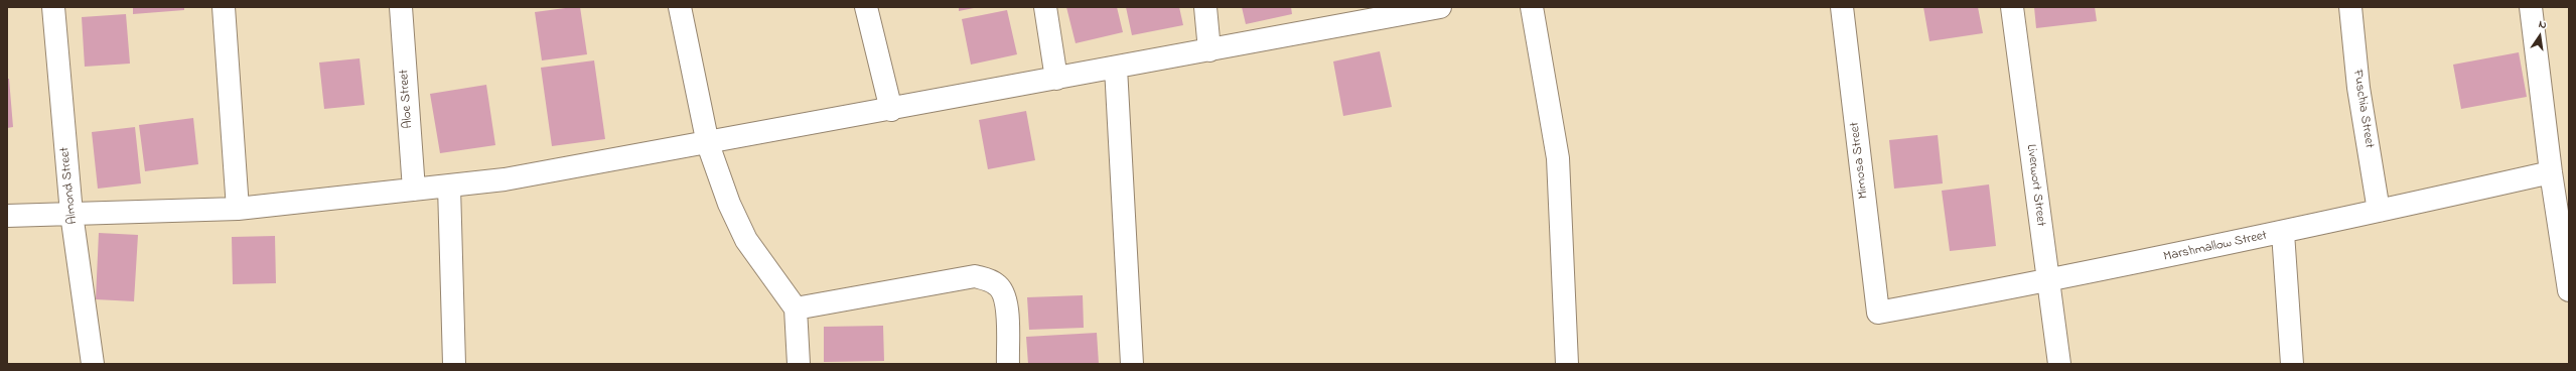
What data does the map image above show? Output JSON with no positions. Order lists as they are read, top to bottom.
{
  "streets": {
    "street": [
      "Aloe Street",
      "Fuschia Street",
      "Mimosa Street",
      "Almond Street",
      "Liverwort Street",
      "Marshmallow Street"
    ]
  },
  "crossings": [
    ["Fuschia Street", "Marshmallow Street"],
    ["Mimosa Street", "Marshmallow Street"],
    ["Liverwort Street", "Marshmallow Street"]
  ],
  "north": "top"
}
